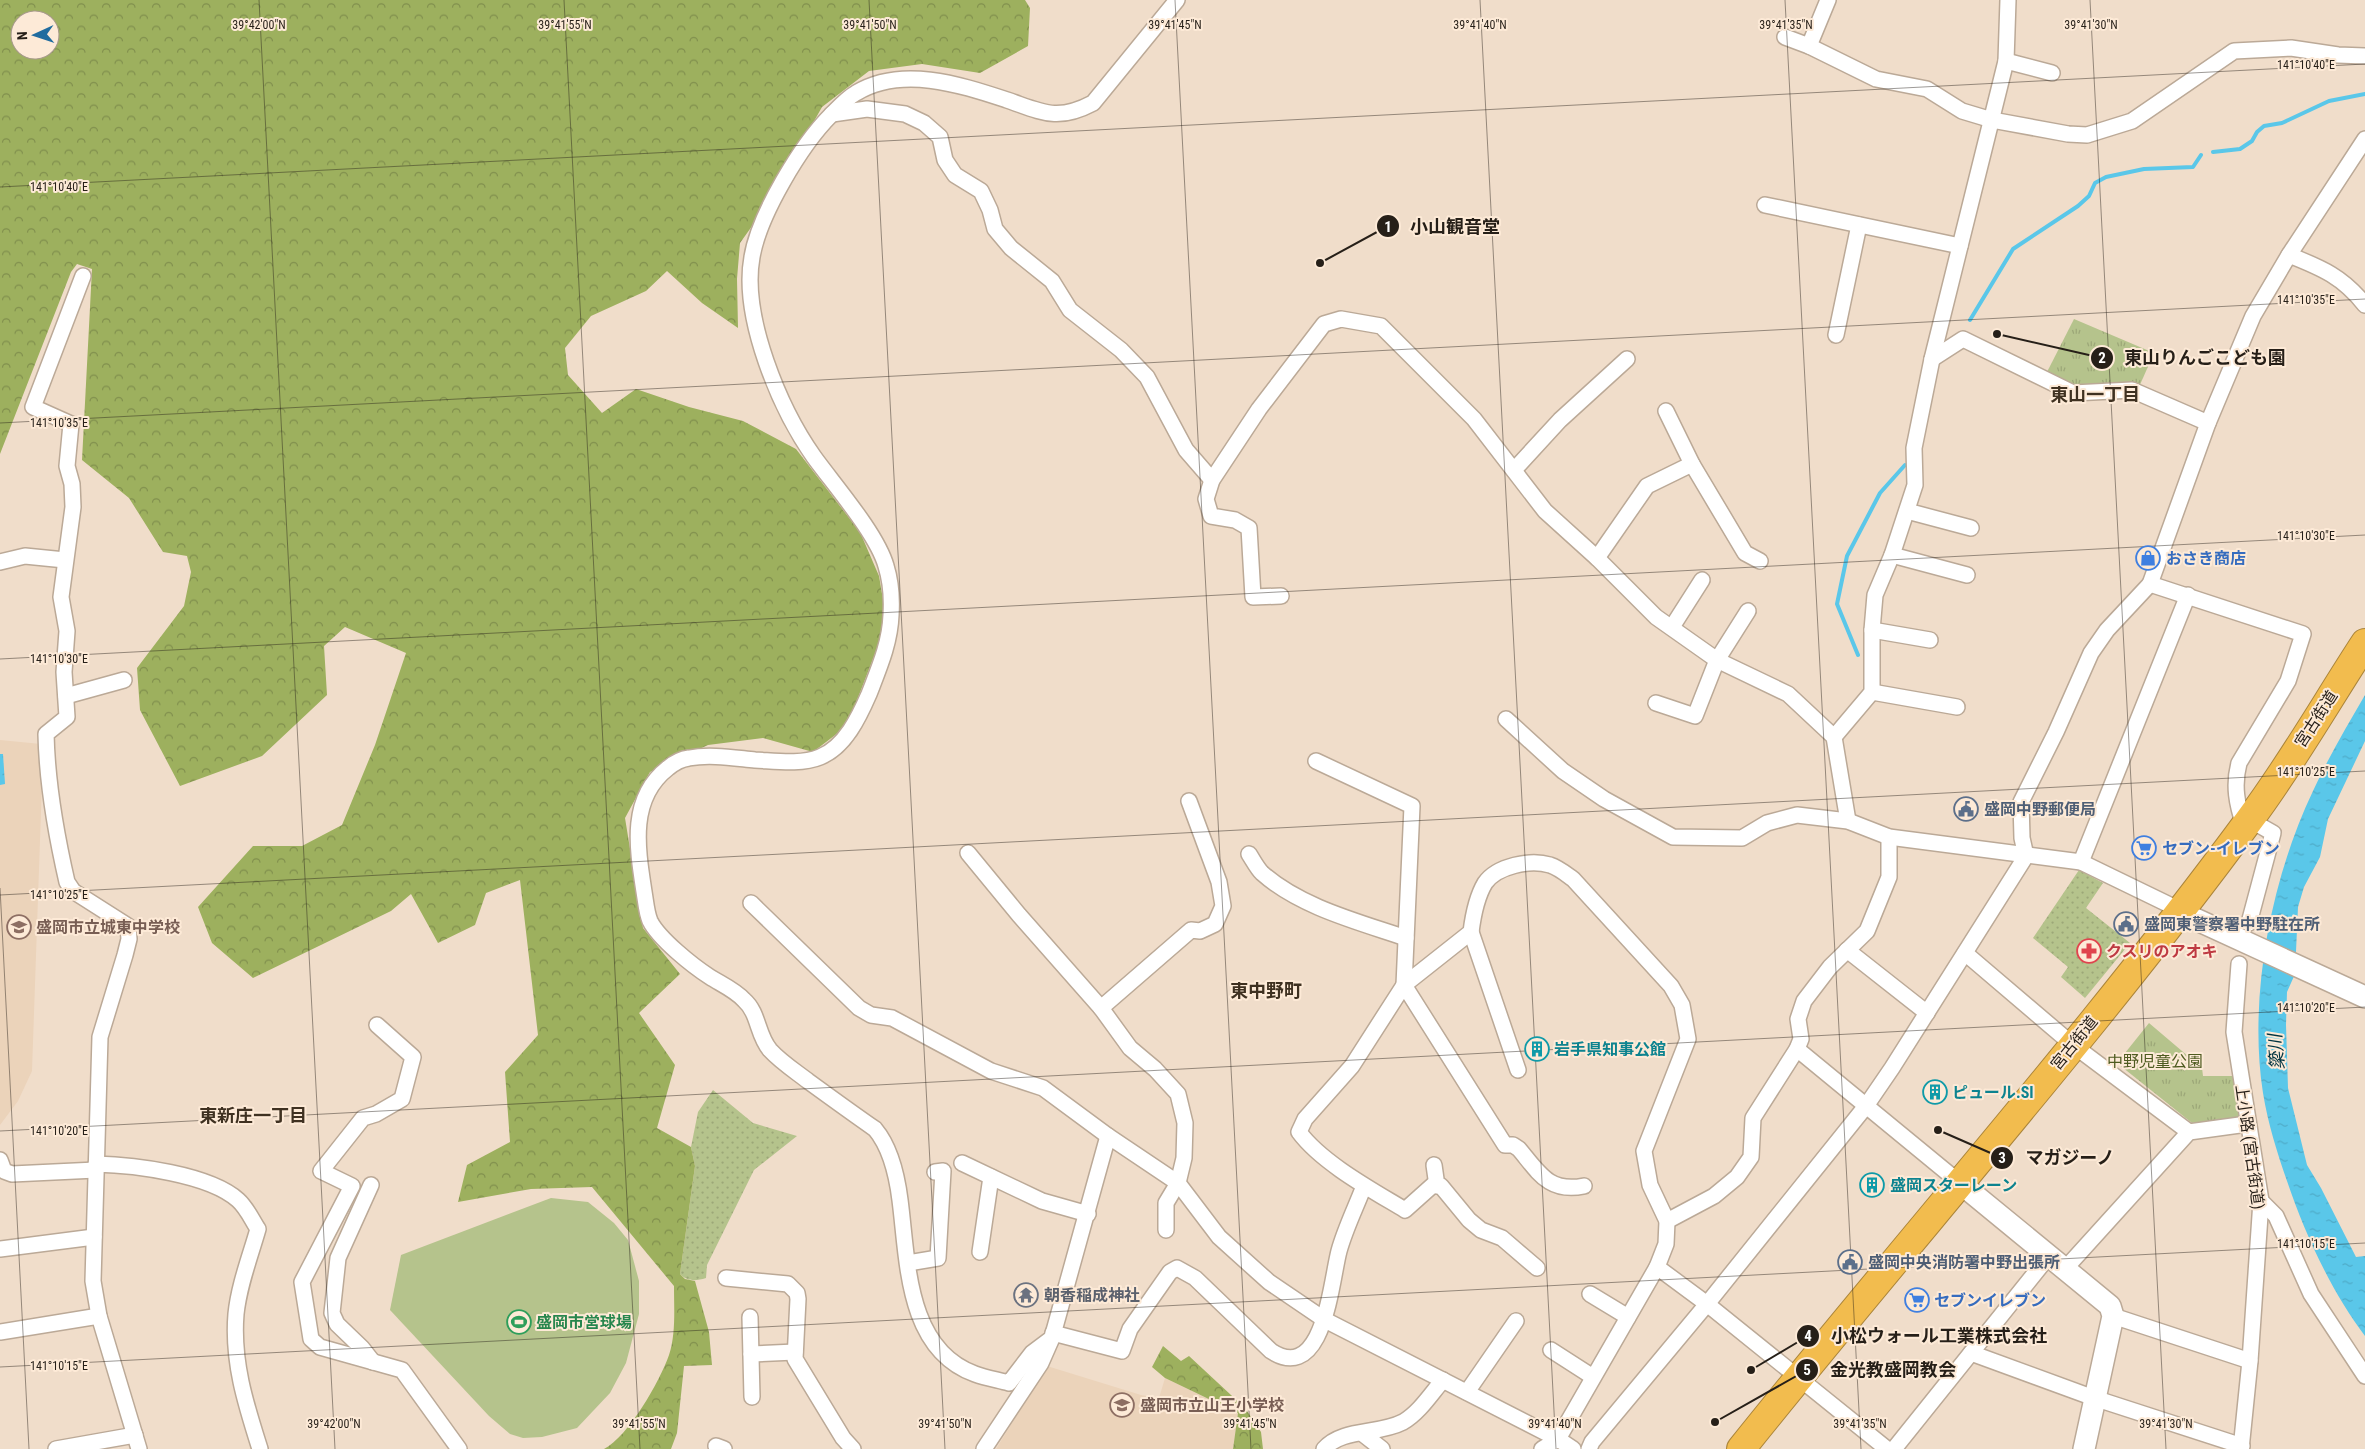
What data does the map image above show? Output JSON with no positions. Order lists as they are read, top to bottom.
{
  "streets": {
    "highway": ["宮古街道"],
    "street": ["上小路 (宮古街道)"]
  },
  "districts": ["東山一丁目", "東中野町", "東新庄一丁目"],
  "water": ["簗川"],
  "parks": ["中野児童公園"],
  "places": {
    "other": [
      "小山観音堂",
      "東山りんごこども園",
      "マガジーノ",
      "小松ウォール工業株式会社",
      "金光教盛岡教会"
    ],
    "shop": ["おさき商店"],
    "public building": ["盛岡中野郵便局", "盛岡東警察署中野駐在所", "盛岡中央消防署中野出張所"],
    "supermarket": ["セブン-イレブン", "セブンイレブン"],
    "school or university": ["盛岡市立城東中学校", "盛岡市立山王小学校"],
    "pharmacy": ["クスリのアオキ"],
    "building": ["岩手県知事公館", "ピュール.SI", "盛岡スターレーン"],
    "temple": ["朝香稲成神社"],
    "sports": ["盛岡市営球場"]
  },
  "north": "left",
  "coordinates": [
    "39°42'00\"N",
    "39°41'55\"N",
    "39°41'50\"N",
    "39°41'45\"N",
    "39°41'40\"N",
    "39°41'35\"N",
    "39°41'30\"N",
    "141°10'40\"E",
    "141°10'35\"E",
    "141°10'30\"E",
    "141°10'25\"E",
    "141°10'20\"E",
    "141°10'15\"E"
  ]
}
